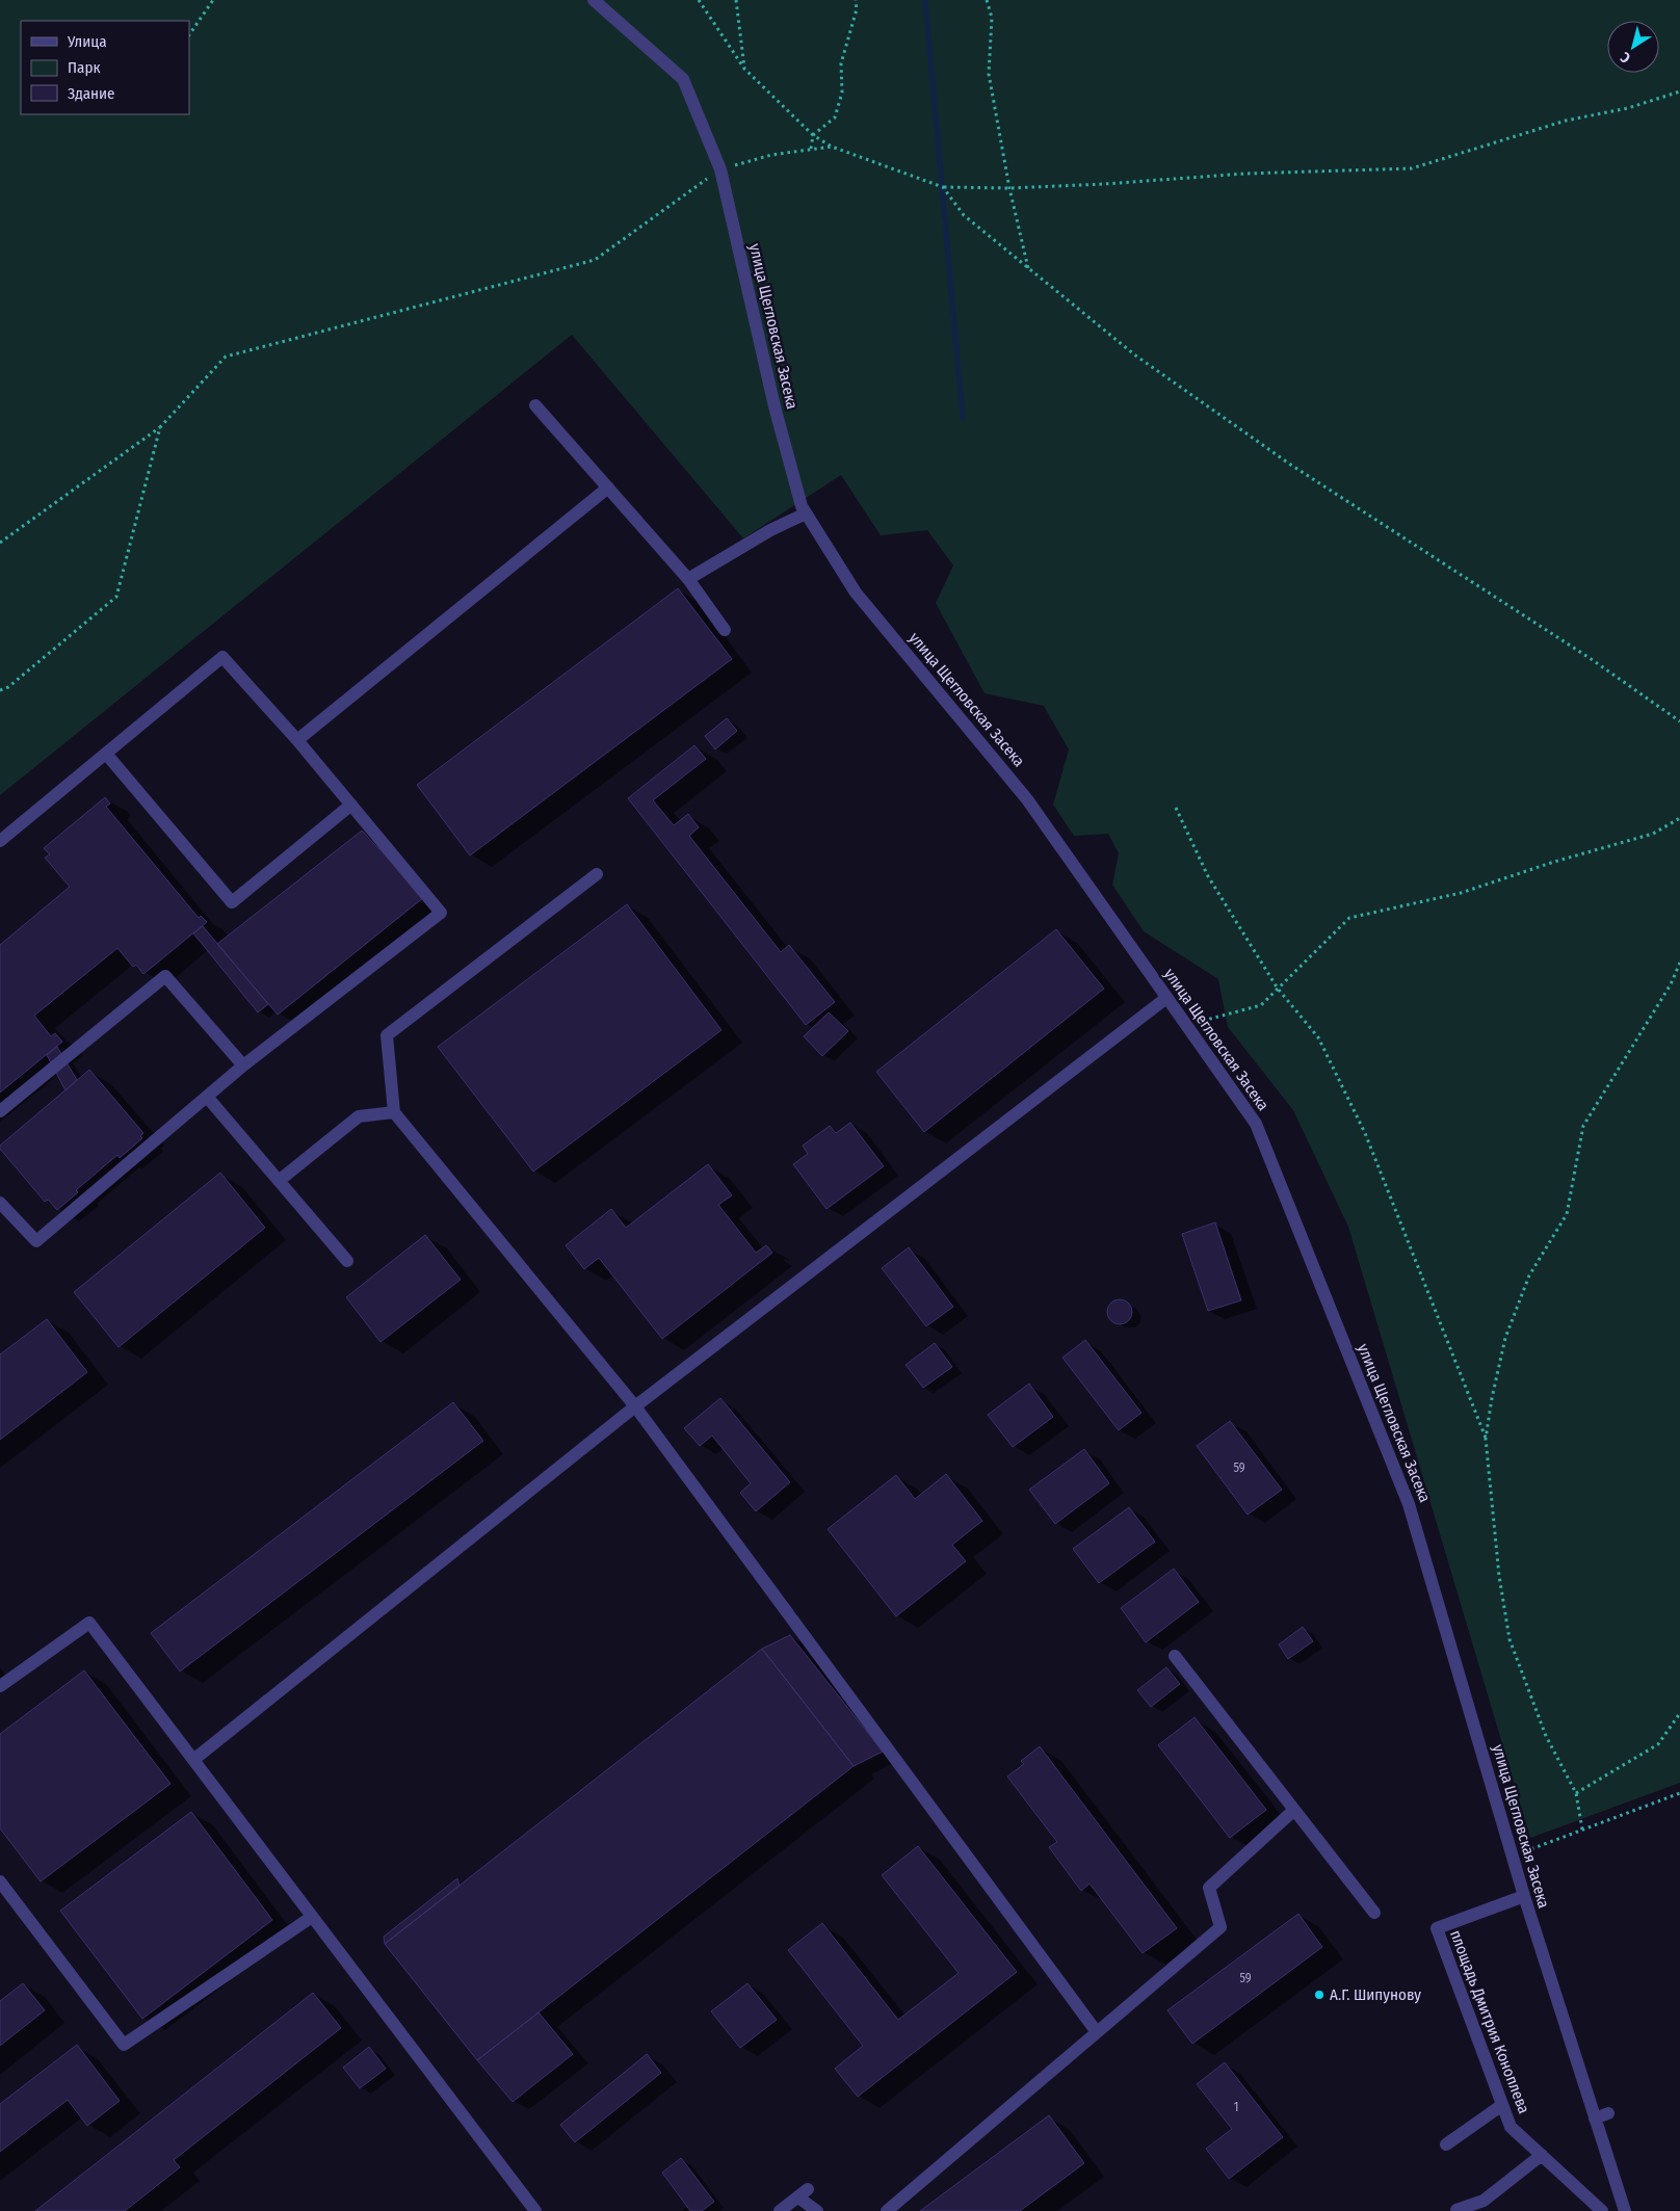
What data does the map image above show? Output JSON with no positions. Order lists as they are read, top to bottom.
{
  "streets": {
    "street": ["улица Щегловская Засека", "площадь Дмитрия Коноплева"]
  },
  "crossings": [
    ["улица Щегловская Засека", "площадь Дмитрия Коноплева"]
  ],
  "places": ["А.Г. Шипунову"],
  "house_numbers": ["59", "59", "1"],
  "legend": ["Улица", "Парк", "Здание"],
  "north": "bottom left"
}
